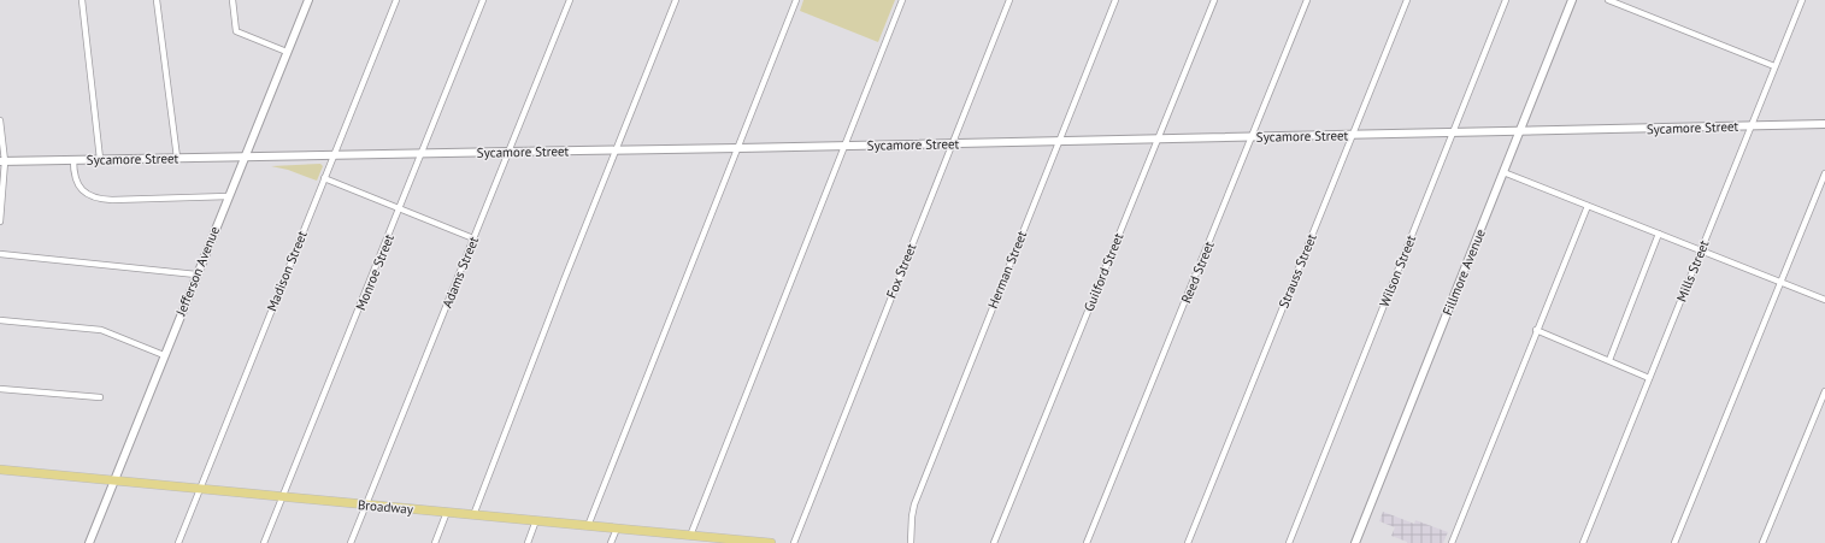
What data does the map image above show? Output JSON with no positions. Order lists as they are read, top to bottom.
{
  "streets": {
    "main road": ["Broadway"],
    "street": [
      "Sycamore Street",
      "Herman Street",
      "Jefferson Avenue",
      "Madison Street",
      "Fox Street",
      "Strauss Street",
      "Wilson Street",
      "Mills Street",
      "Monroe Street",
      "Adams Street",
      "Guilford Street",
      "Reed Street",
      "Fillmore Avenue"
    ]
  },
  "crossings": [
    ["Sycamore Street", "Herman Street"],
    ["Sycamore Street", "Jefferson Avenue"],
    ["Sycamore Street", "Madison Street"],
    ["Sycamore Street", "Fox Street"],
    ["Sycamore Street", "Strauss Street"],
    ["Sycamore Street", "Wilson Street"],
    ["Sycamore Street", "Mills Street"],
    ["Sycamore Street", "Monroe Street"],
    ["Sycamore Street", "Adams Street"],
    ["Sycamore Street", "Guilford Street"],
    ["Sycamore Street", "Reed Street"],
    ["Sycamore Street", "Fillmore Avenue"],
    ["Jefferson Avenue", "Broadway"],
    ["Madison Street", "Broadway"],
    ["Monroe Street", "Broadway"],
    ["Adams Street", "Broadway"]
  ]
}
